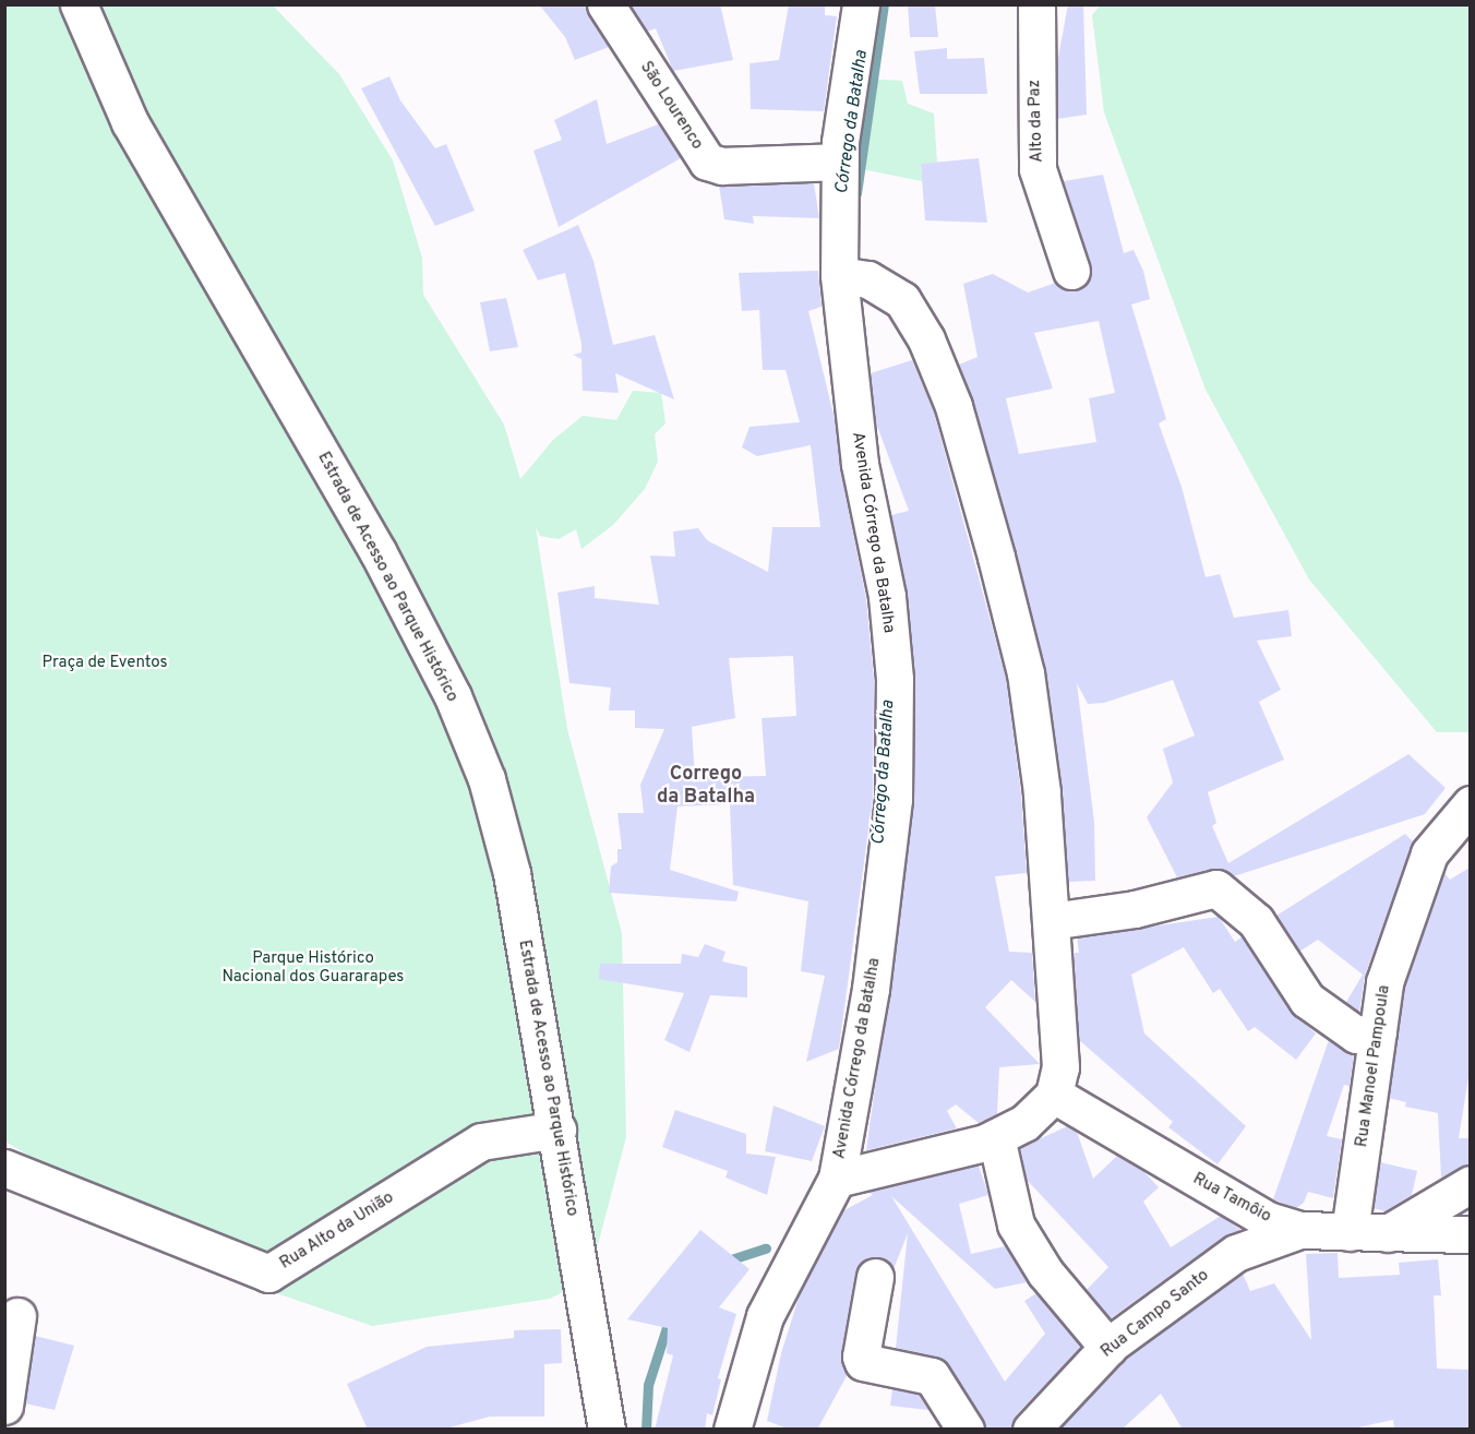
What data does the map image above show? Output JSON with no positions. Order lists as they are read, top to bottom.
{
  "streets": {
    "street": [
      "São Lourenco",
      "Alto da Paz",
      "Avenida Córrego da Batalha",
      "Estrada de Acesso ao Parque Histórico",
      "Rua Manoel Pampoula",
      "Rua Tamôio",
      "Rua Alto da União",
      "Rua Campo Santo"
    ]
  },
  "crossings": [
    ["São Lourenco", "Avenida Córrego da Batalha"],
    ["Estrada de Acesso ao Parque Histórico", "Rua Alto da União"],
    ["Rua Manoel Pampoula", "Rua Tamôio"],
    ["Rua Tamôio", "Rua Campo Santo"]
  ],
  "districts": ["Corrego da Batalha"],
  "water": ["Córrego da Batalha"],
  "parks": ["Praça de Eventos", "Parque Histórico Nacional dos Guararapes"]
}
